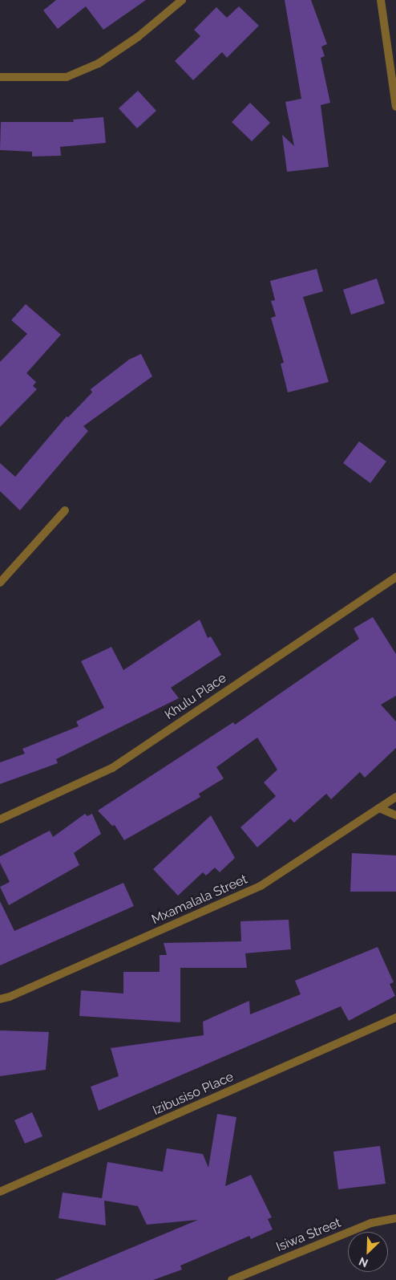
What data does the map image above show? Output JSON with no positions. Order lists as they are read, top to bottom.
{
  "streets": {
    "street": [
      "Khulu Place",
      "Mxamalala Street",
      "Izibusiso Place",
      "Isiwa Street"
    ]
  },
  "north": "bottom left"
}
